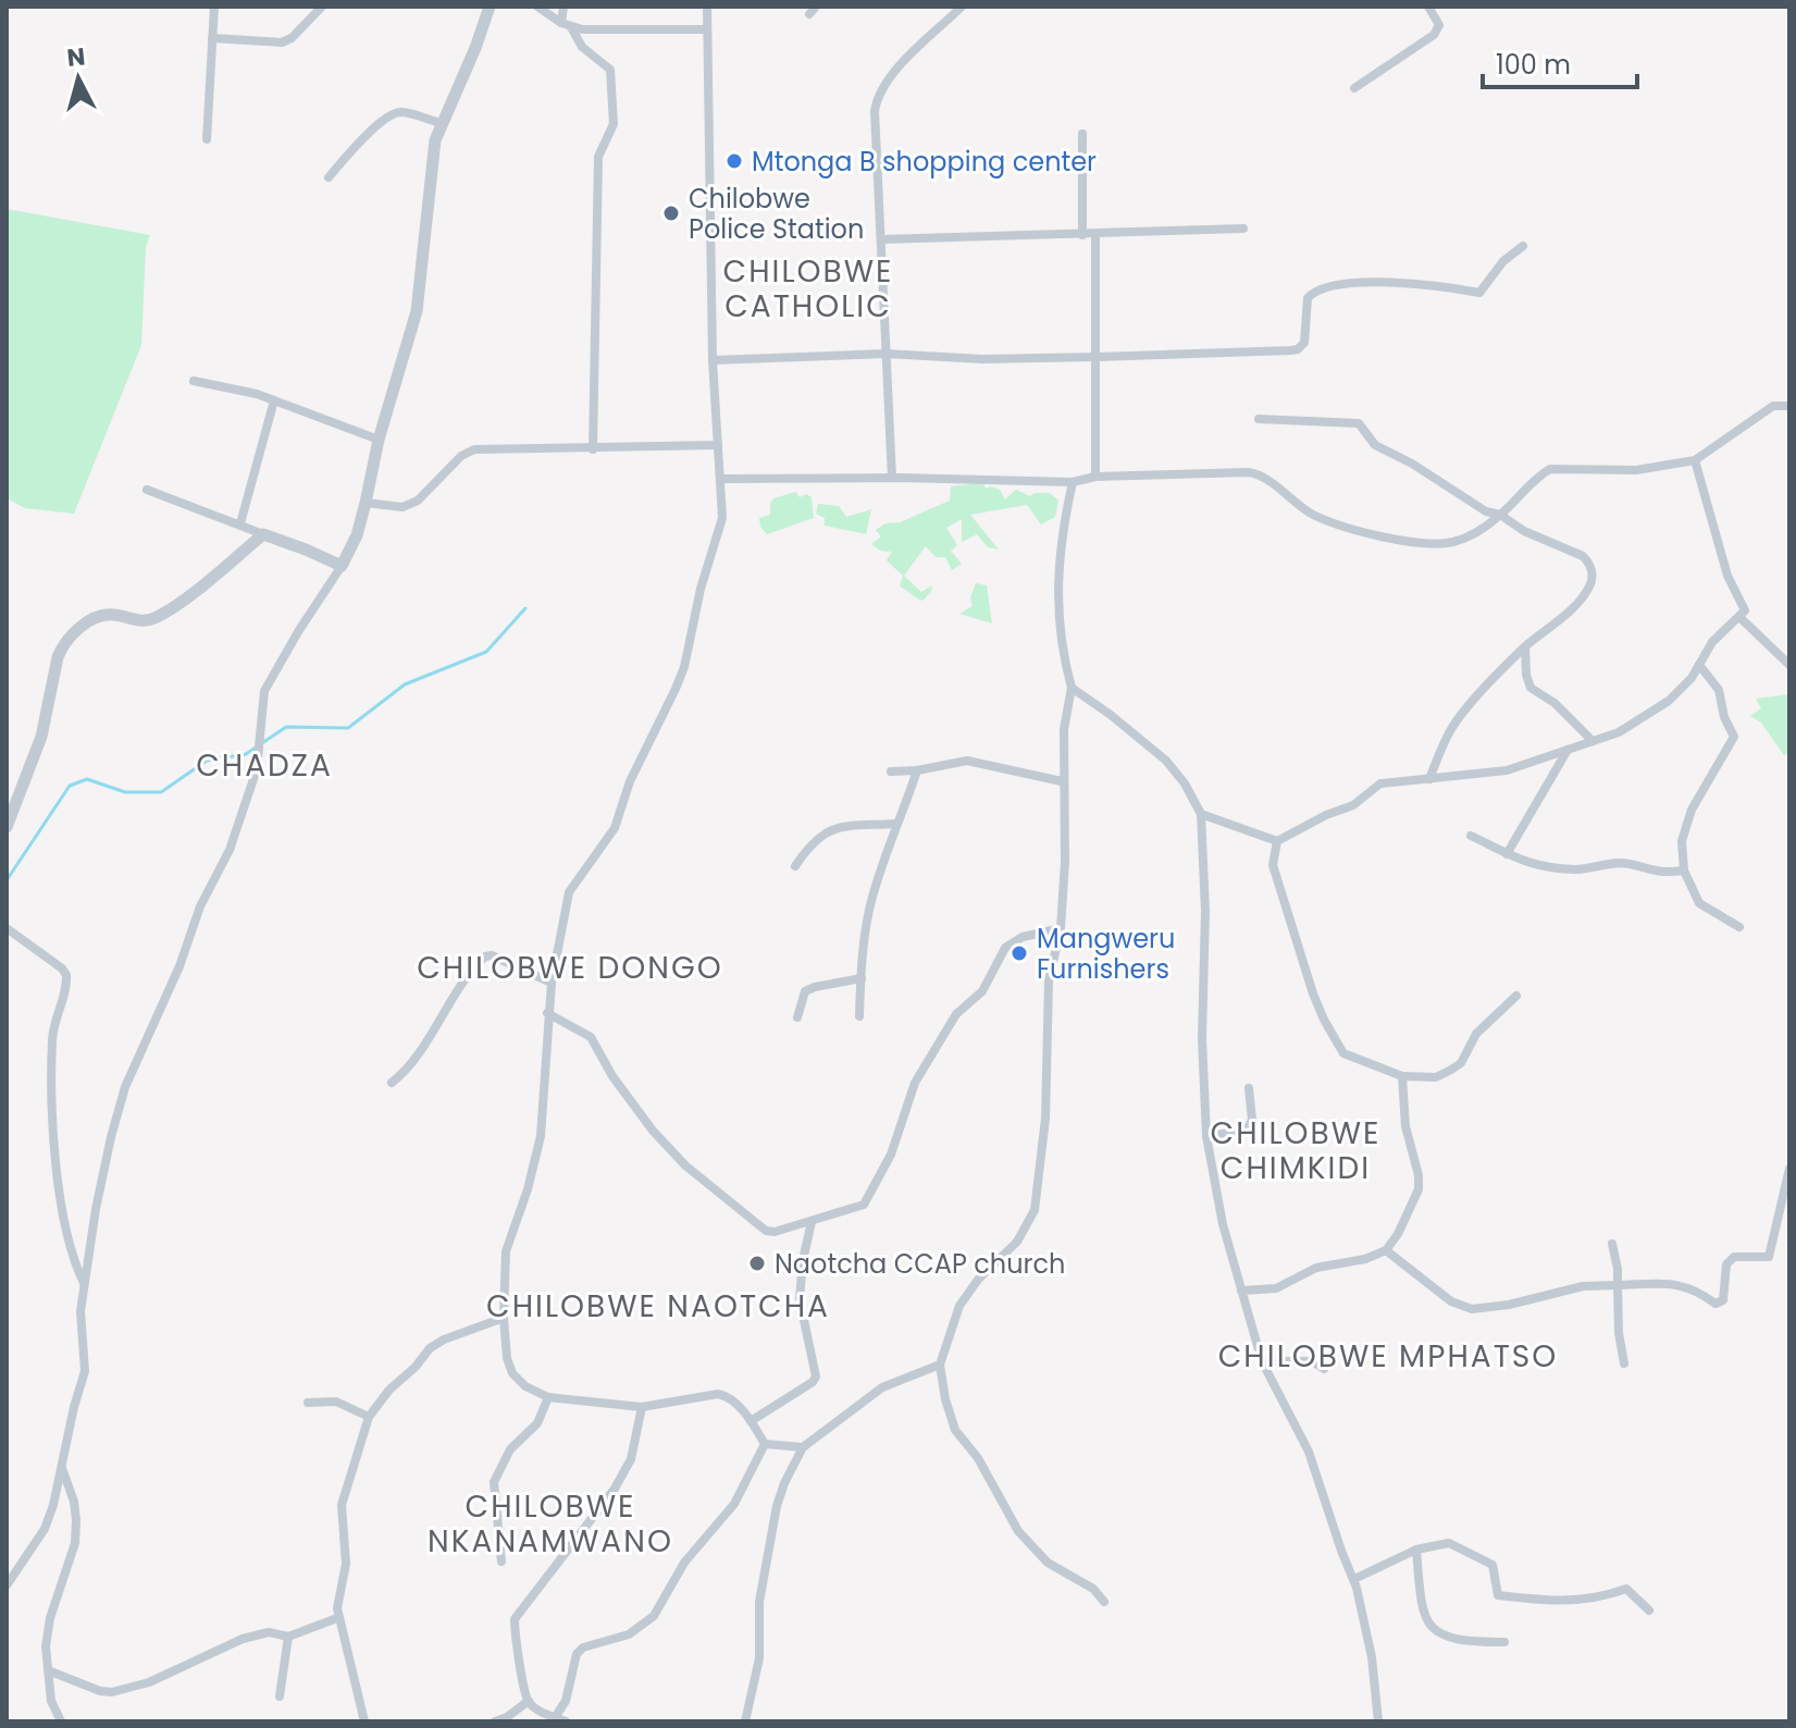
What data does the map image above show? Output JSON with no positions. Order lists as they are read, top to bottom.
{
  "districts": [
    "CHILOBWE CATHOLIC",
    "CHADZA",
    "CHILOBWE DONGO",
    "CHILOBWE CHIMKIDI",
    "CHILOBWE NAOTCHA",
    "CHILOBWE MPHATSO",
    "CHILOBWE NKANAMWANO"
  ],
  "places": [
    "Mtonga B shopping center",
    "Chilobwe Police Station",
    "Mangweru Furnishers",
    "Naotcha CCAP church"
  ],
  "scale_bar": "100 m",
  "north": "top"
}
